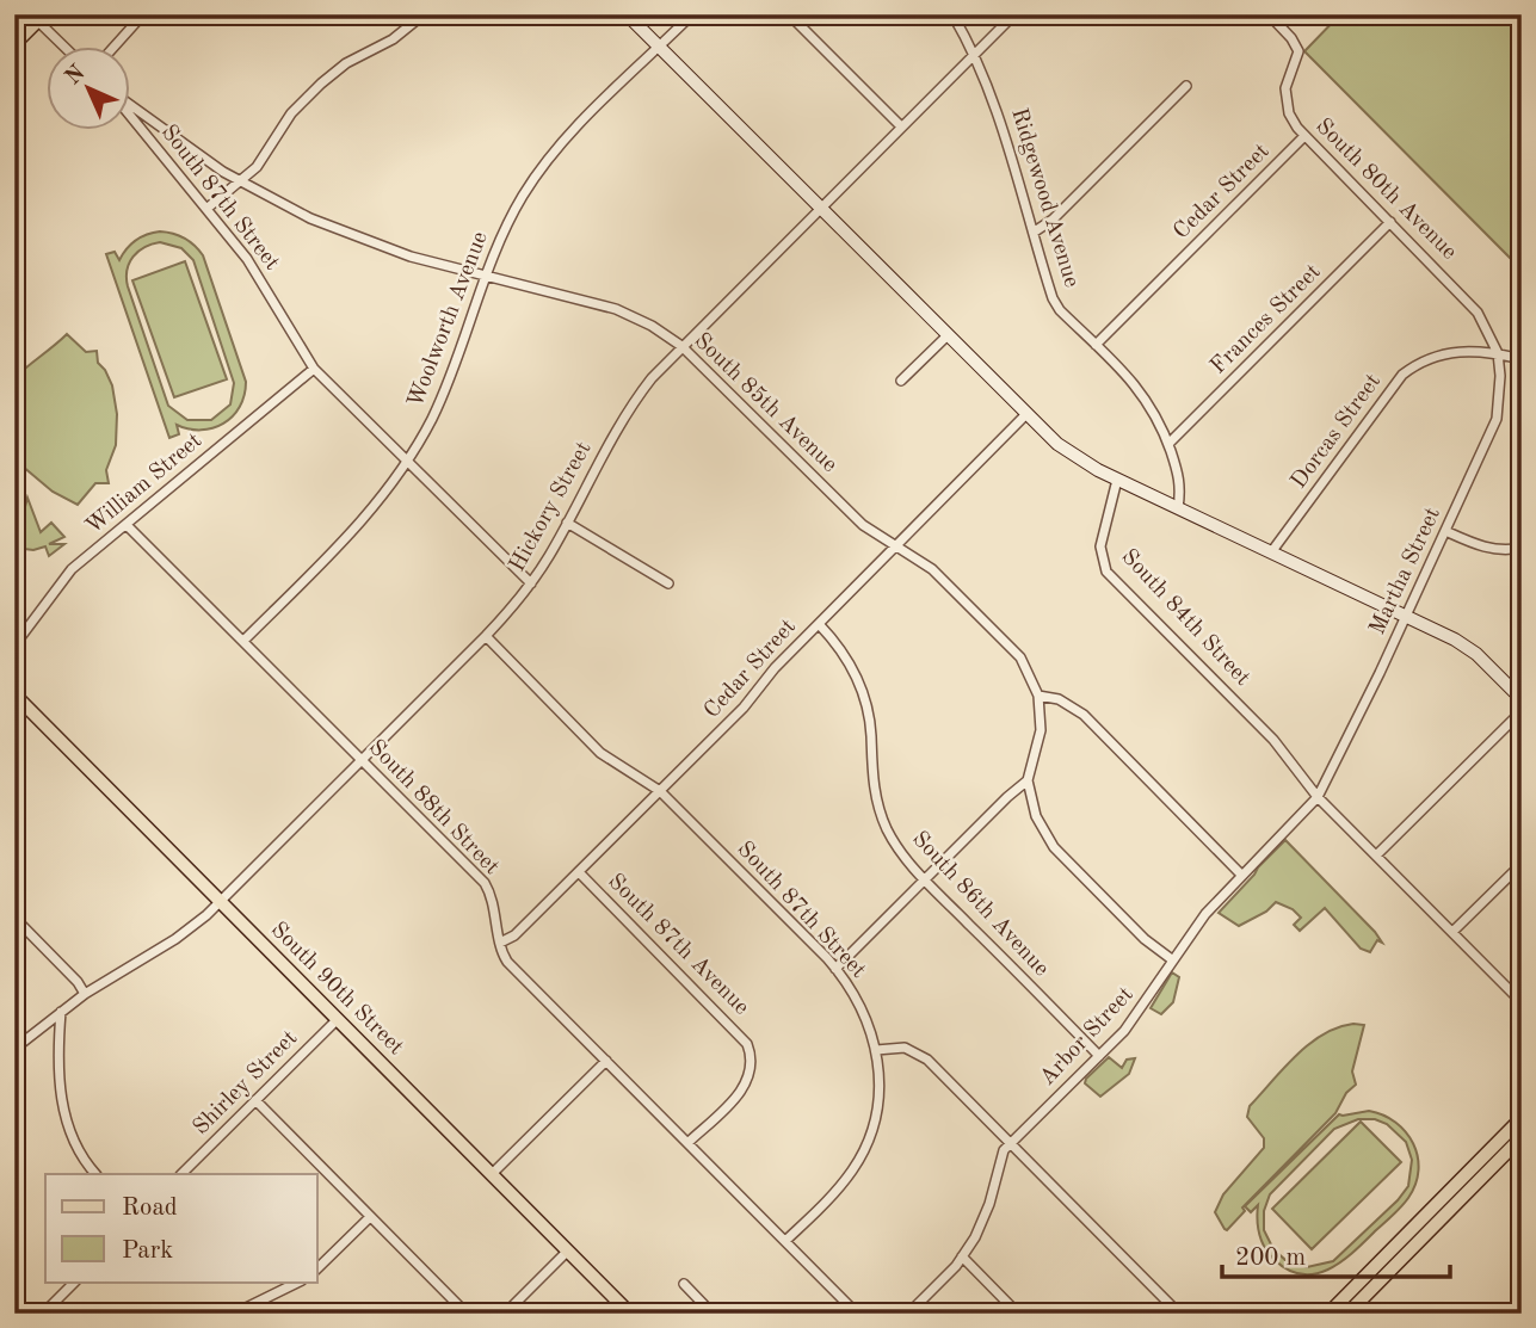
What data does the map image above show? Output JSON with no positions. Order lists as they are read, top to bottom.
{
  "streets": {
    "main road": ["South 90th Street"],
    "street": [
      "South 80th Avenue",
      "Cedar Street",
      "South 87th Street",
      "Ridgewood Avenue",
      "Woolworth Avenue",
      "Frances Street",
      "South 85th Avenue",
      "Dorcas Street",
      "William Street",
      "Hickory Street",
      "Martha Street",
      "South 84th Street",
      "South 88th Street",
      "South 86th Avenue",
      "South 87th Avenue",
      "Arbor Street",
      "Shirley Street"
    ]
  },
  "crossings": [
    ["South 80th Avenue", "Cedar Street"],
    ["South 80th Avenue", "Frances Street"],
    ["South 80th Avenue", "Dorcas Street"],
    ["South 80th Avenue", "Martha Street"],
    ["Cedar Street", "South 87th Street"],
    ["Cedar Street", "Ridgewood Avenue"],
    ["Cedar Street", "South 85th Avenue"],
    ["Cedar Street", "South 88th Street"],
    ["Cedar Street", "South 86th Avenue"],
    ["Cedar Street", "South 87th Avenue"],
    ["South 87th Street", "Woolworth Avenue"],
    ["South 87th Street", "William Street"],
    ["South 87th Street", "Hickory Street"],
    ["South 87th Street", "South 88th Street"],
    ["Ridgewood Avenue", "Frances Street"],
    ["Ridgewood Avenue", "Hickory Street"],
    ["Woolworth Avenue", "South 85th Avenue"],
    ["Woolworth Avenue", "South 88th Street"],
    ["South 85th Avenue", "Hickory Street"],
    ["Dorcas Street", "Martha Street"],
    ["William Street", "South 88th Street"],
    ["Hickory Street", "South 88th Street"],
    ["Hickory Street", "South 90th Street"],
    ["Martha Street", "South 84th Street"],
    ["Martha Street", "Arbor Street"],
    ["South 84th Street", "Arbor Street"],
    ["South 88th Street", "South 87th Avenue"],
    ["South 86th Avenue", "Arbor Street"],
    ["South 90th Street", "Shirley Street"]
  ],
  "legend": ["Road", "Park"],
  "scale_bar": "200 m",
  "north": "top left"
}
